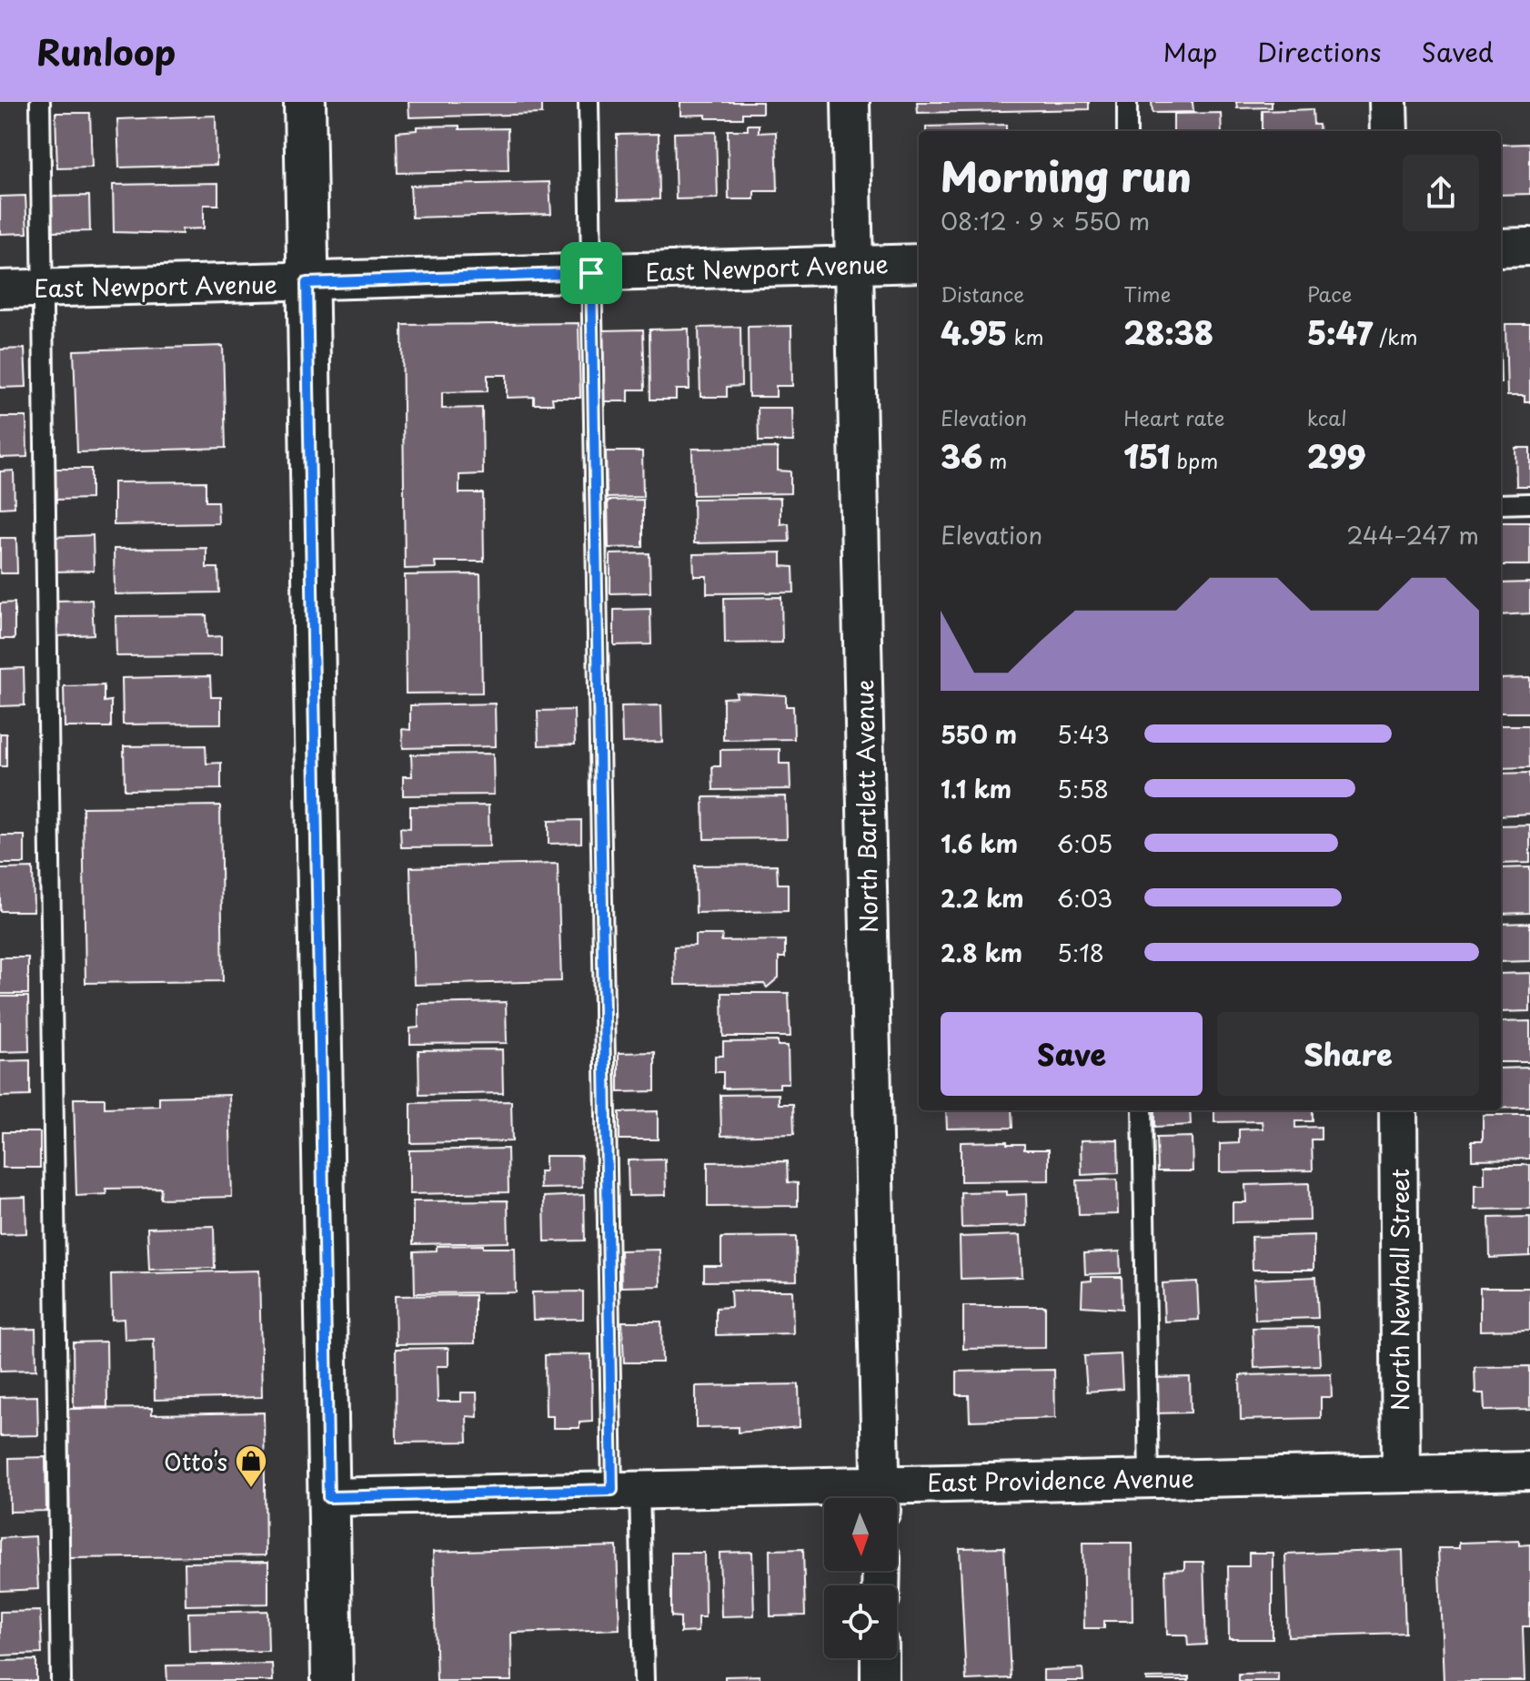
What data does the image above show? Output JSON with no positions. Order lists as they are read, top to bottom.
{
  "streets": {
    "street": [
      "East Newport Avenue",
      "North Bartlett Avenue",
      "North Newhall Street",
      "East Providence Avenue"
    ]
  },
  "crossings": [
    ["East Newport Avenue", "North Bartlett Avenue"],
    ["North Bartlett Avenue", "East Providence Avenue"],
    ["North Newhall Street", "East Providence Avenue"]
  ],
  "places": {
    "shop": ["Otto’s"]
  },
  "north": "bottom",
  "page": {
    "header": "Runloop",
    "nav": ["Map", "Directions", "Saved"],
    "heading": ["Morning run", "08:12 · 9 × 550 m"],
    "stats": [
      ["Distance", "4.95 km"],
      ["Time", "28:38"],
      ["Pace", "5:47 /km"],
      ["Elevation", "36 m"],
      ["Heart rate", "151 bpm"],
      ["kcal", "299"]
    ],
    "chart": ["Elevation", "244–247 m"],
    "list": [
      {
        "name": "550 m",
        "note": "5:43"
      },
      {
        "name": "1.1 km",
        "note": "5:58"
      },
      {
        "name": "1.6 km",
        "note": "6:05"
      },
      {
        "name": "2.2 km",
        "note": "6:03"
      },
      {
        "name": "2.8 km",
        "note": "5:18"
      }
    ],
    "buttons": ["Save", "Share"]
  }
}
